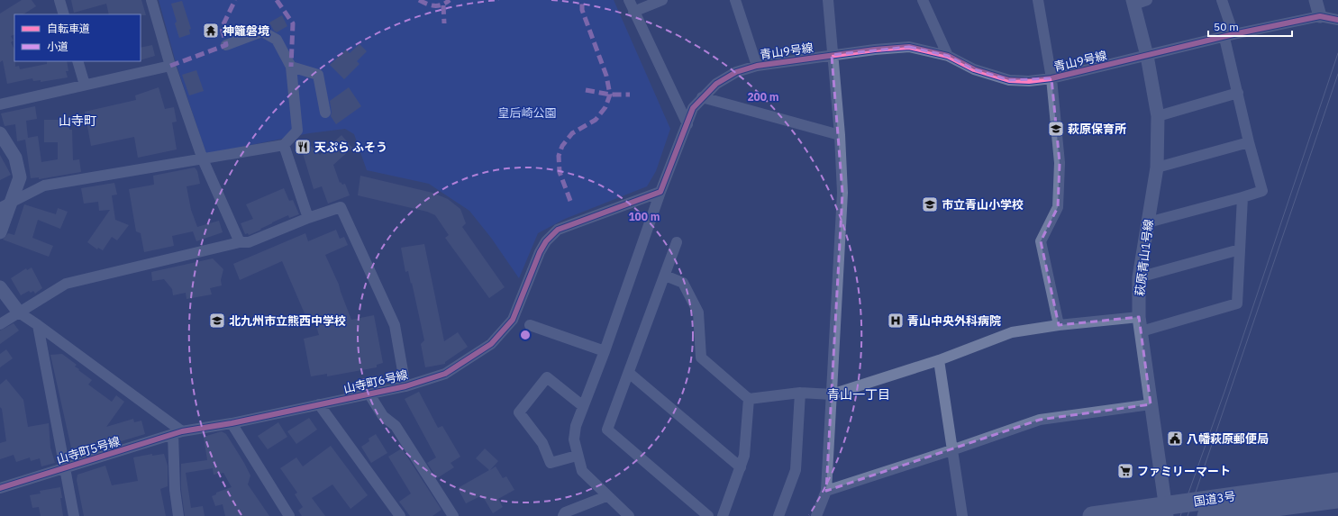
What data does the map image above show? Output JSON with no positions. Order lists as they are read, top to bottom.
{
  "streets": {
    "highway": ["国道3号"],
    "street": [
      "青山9号線",
      "萩原青山1号線",
      "山寺町6号線",
      "山寺町5号線"
    ]
  },
  "crossings": [
    ["青山9号線", "萩原青山1号線"],
    ["青山9号線", "山寺町6号線"],
    ["萩原青山1号線", "国道3号"],
    ["山寺町6号線", "山寺町5号線"]
  ],
  "districts": ["山寺町", "青山一丁目"],
  "parks": ["皇后崎公園"],
  "places": {
    "temple": ["神籬磐境"],
    "school or university": ["萩原保育所", "市立青山小学校", "北九州市立熊西中学校"],
    "restaurant": ["天ぷら ふそう"],
    "hospital": ["青山中央外科病院"],
    "public building": ["八幡萩原郵便局"],
    "supermarket": ["ファミリーマート"]
  },
  "legend": ["自転車道", "小道"],
  "scale_bar": "50 m",
  "rings": ["200 m", "100 m"]
}
